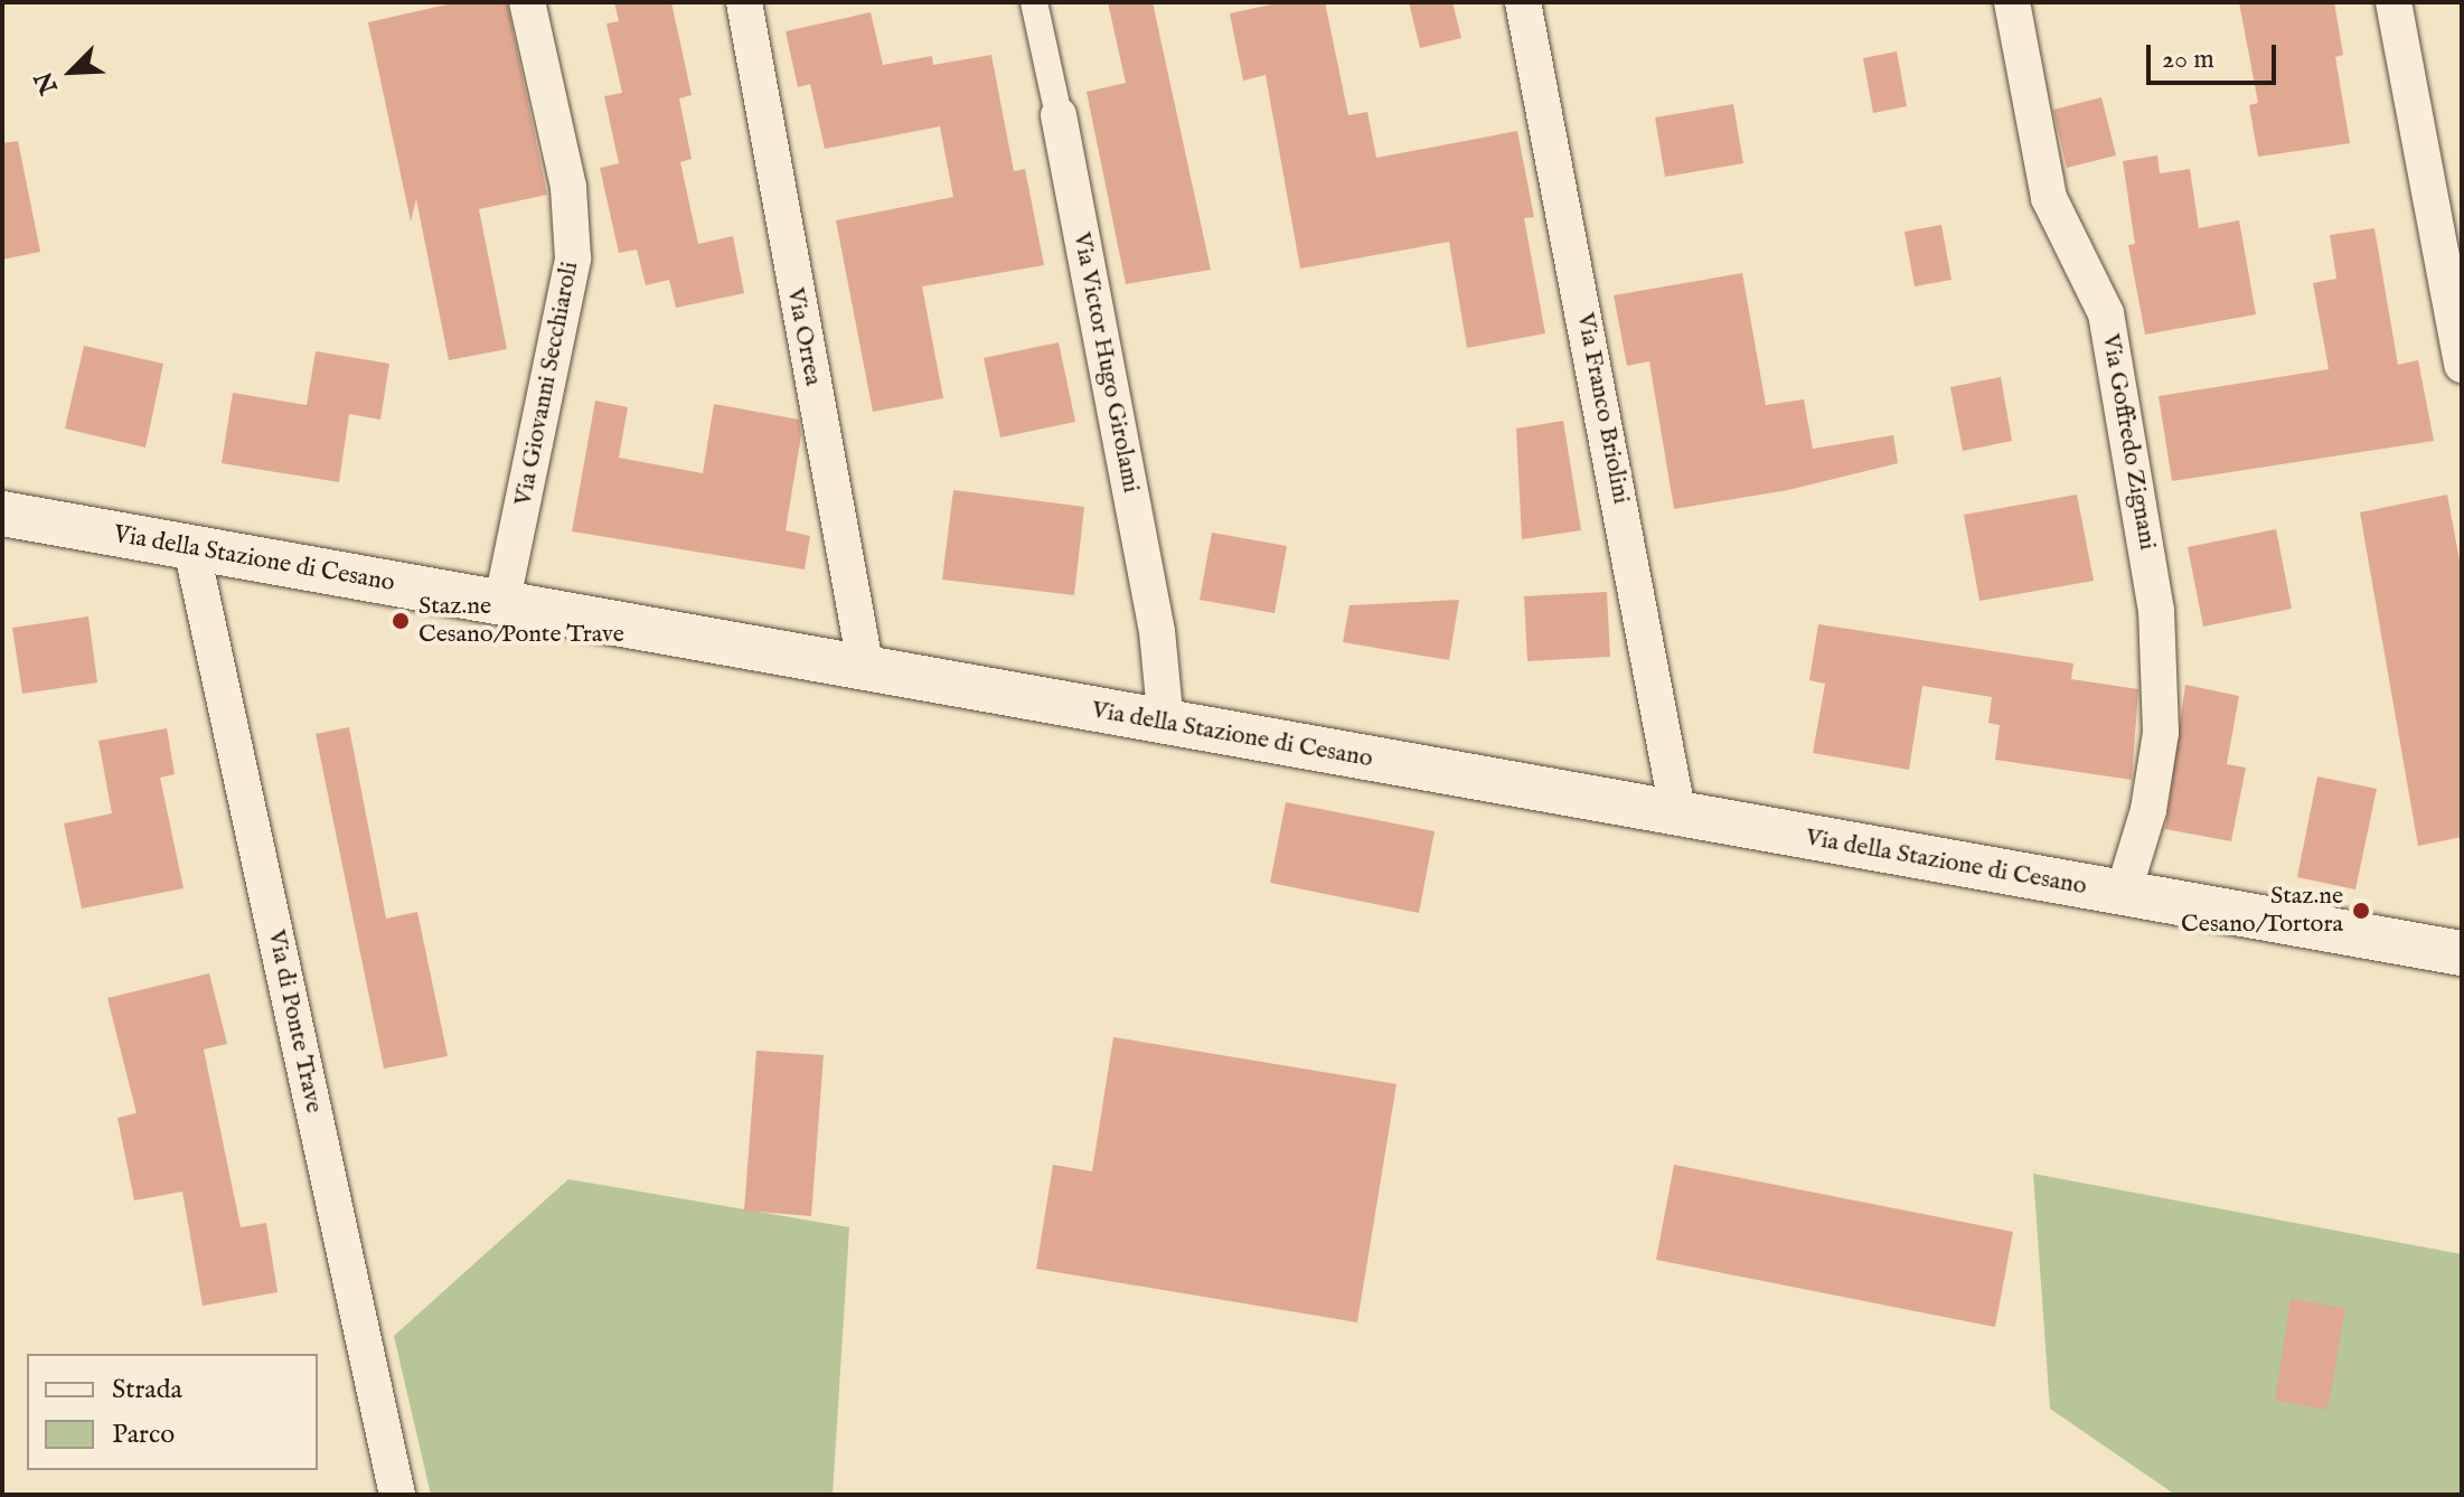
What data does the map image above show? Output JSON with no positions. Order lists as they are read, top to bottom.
{
  "streets": {
    "street": [
      "Via Orrea",
      "Via Victor Hugo Girolami",
      "Via Giovanni Secchiaroli",
      "Via Franco Briolini",
      "Via Goffredo Zignani",
      "Via della Stazione di Cesano",
      "Via di Ponte Trave"
    ]
  },
  "crossings": [
    ["Via Orrea", "Via della Stazione di Cesano"],
    ["Via Victor Hugo Girolami", "Via della Stazione di Cesano"],
    ["Via Giovanni Secchiaroli", "Via della Stazione di Cesano"],
    ["Via Franco Briolini", "Via della Stazione di Cesano"],
    ["Via Goffredo Zignani", "Via della Stazione di Cesano"],
    ["Via della Stazione di Cesano", "Via di Ponte Trave"]
  ],
  "places": ["Staz.ne Cesano/Ponte Trave", "Staz.ne Cesano/Tortora"],
  "legend": ["Strada", "Parco"],
  "scale_bar": "20 m",
  "north": "bottom left"
}
